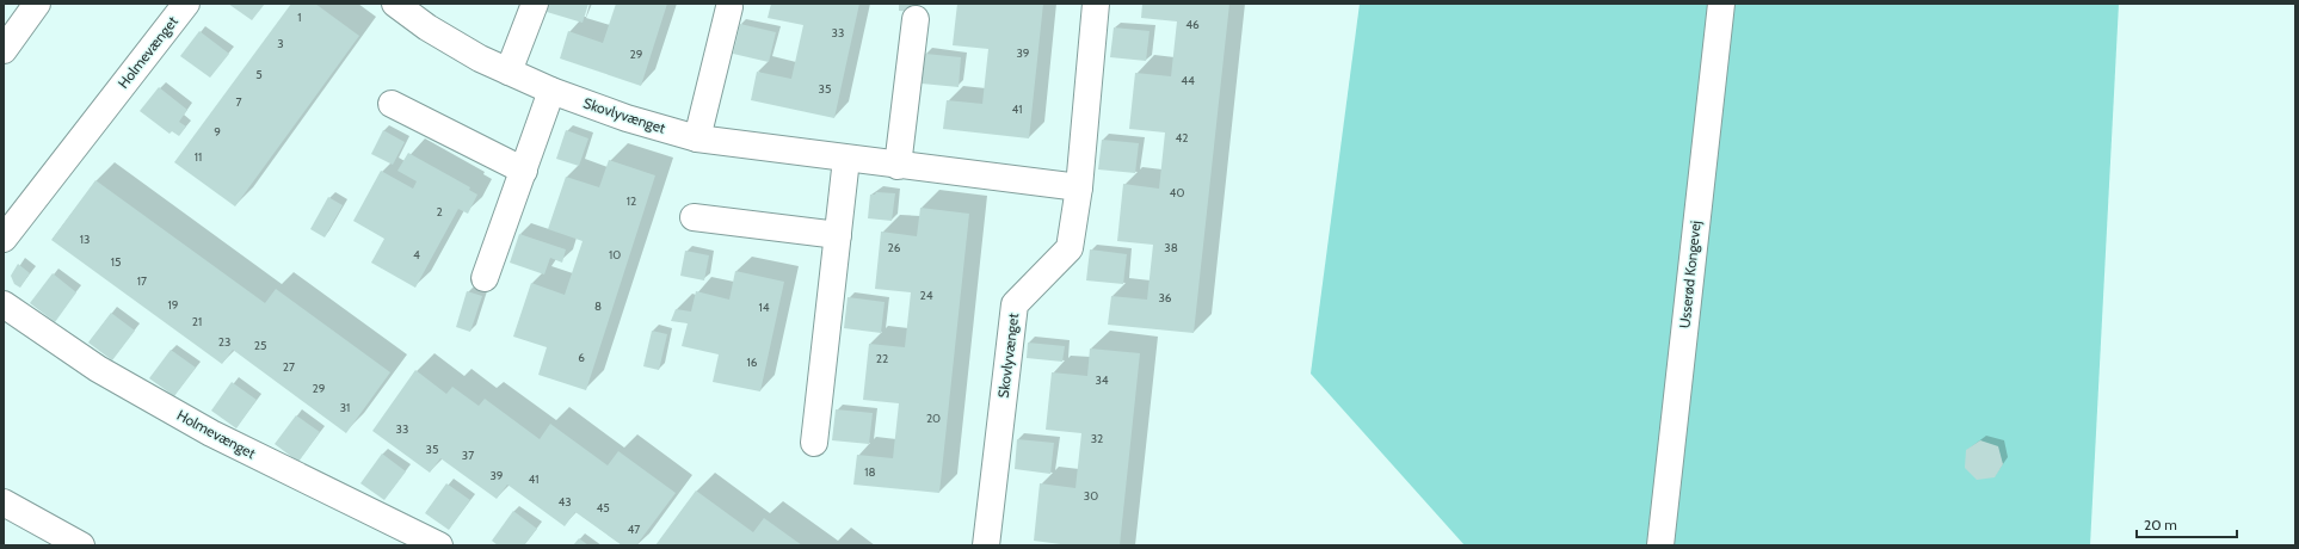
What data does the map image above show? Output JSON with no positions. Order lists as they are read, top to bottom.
{
  "streets": {
    "street": ["Holmevænget", "Skovlyvænget", "Usserød Kongevej"]
  },
  "house_numbers": [
    "1",
    "46",
    "33",
    "3",
    "39",
    "29",
    "5",
    "44",
    "35",
    "7",
    "41",
    "9",
    "42",
    "11",
    "40",
    "12",
    "2",
    "13",
    "26",
    "38",
    "4",
    "10",
    "15",
    "17",
    "24",
    "36",
    "19",
    "8",
    "14",
    "21",
    "23",
    "25",
    "6",
    "22",
    "16",
    "27",
    "34",
    "29",
    "31",
    "20",
    "33",
    "32",
    "35",
    "37",
    "18",
    "39",
    "41",
    "30",
    "43",
    "45",
    "47"
  ],
  "scale_bar": "20 m"
}
